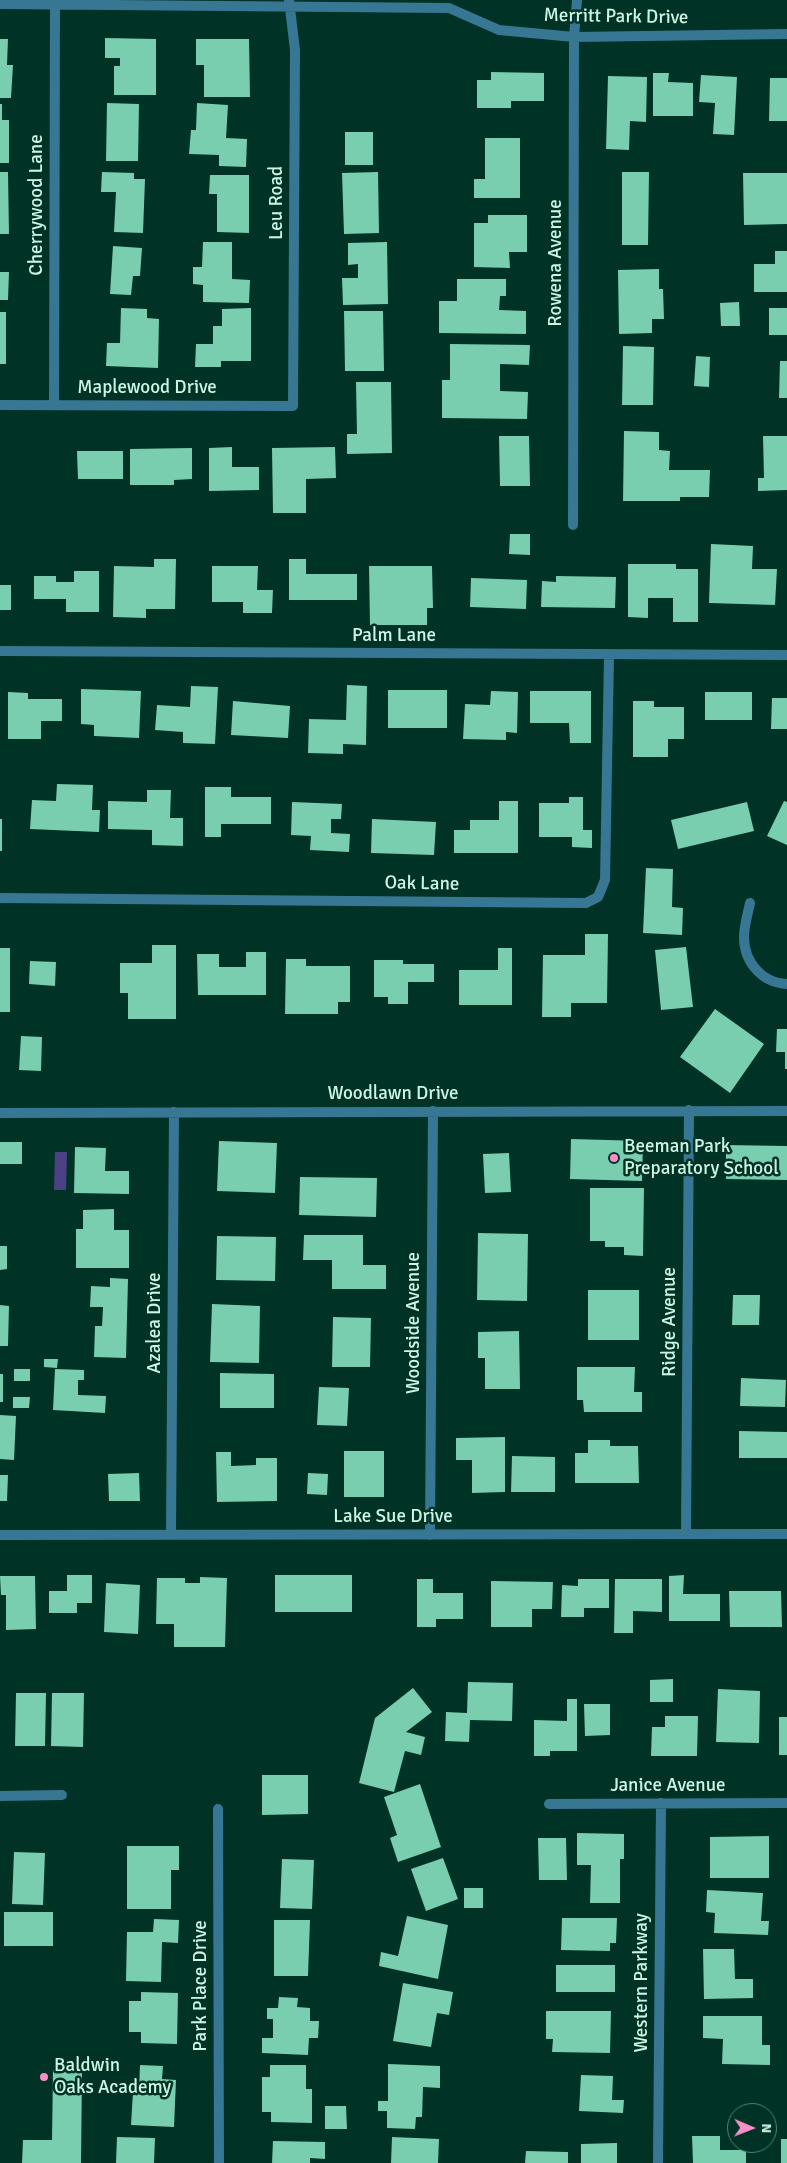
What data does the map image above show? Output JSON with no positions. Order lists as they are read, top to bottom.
{
  "streets": {
    "street": [
      "Merritt Park Drive",
      "Leu Road",
      "Cherrywood Lane",
      "Rowena Avenue",
      "Maplewood Drive",
      "Palm Lane",
      "Oak Lane",
      "Woodlawn Drive",
      "Ridge Avenue",
      "Azalea Drive",
      "Woodside Avenue",
      "Lake Sue Drive",
      "Janice Avenue",
      "Western Parkway",
      "Park Place Drive"
    ]
  },
  "crossings": [
    ["Merritt Park Drive", "Leu Road"],
    ["Merritt Park Drive", "Cherrywood Lane"],
    ["Merritt Park Drive", "Rowena Avenue"],
    ["Leu Road", "Maplewood Drive"],
    ["Cherrywood Lane", "Maplewood Drive"],
    ["Palm Lane", "Oak Lane"],
    ["Woodlawn Drive", "Ridge Avenue"],
    ["Woodlawn Drive", "Azalea Drive"],
    ["Woodlawn Drive", "Woodside Avenue"],
    ["Ridge Avenue", "Lake Sue Drive"],
    ["Azalea Drive", "Lake Sue Drive"],
    ["Woodside Avenue", "Lake Sue Drive"],
    ["Janice Avenue", "Western Parkway"]
  ],
  "places": ["Beeman Park Preparatory School", "Baldwin Oaks Academy"],
  "north": "right"
}
